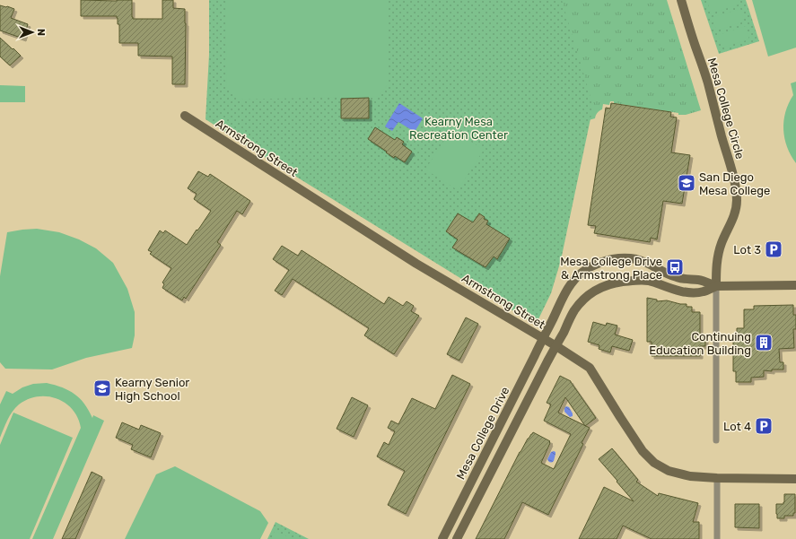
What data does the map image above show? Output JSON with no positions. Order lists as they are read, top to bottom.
{
  "streets": {
    "street": ["Mesa College Circle", "Armstrong Street", "Mesa College Drive"]
  },
  "crossings": [
    ["Armstrong Street", "Mesa College Drive"]
  ],
  "parks": ["Kearny Mesa Recreation Center"],
  "places": {
    "school or university": ["San Diego Mesa College", "Kearny Senior High School"],
    "parking": ["Lot 3", "Lot 4"],
    "bus stop": ["Mesa College Drive & Armstrong Place"],
    "building": ["Continuing Education Building"]
  },
  "north": "right"
}
